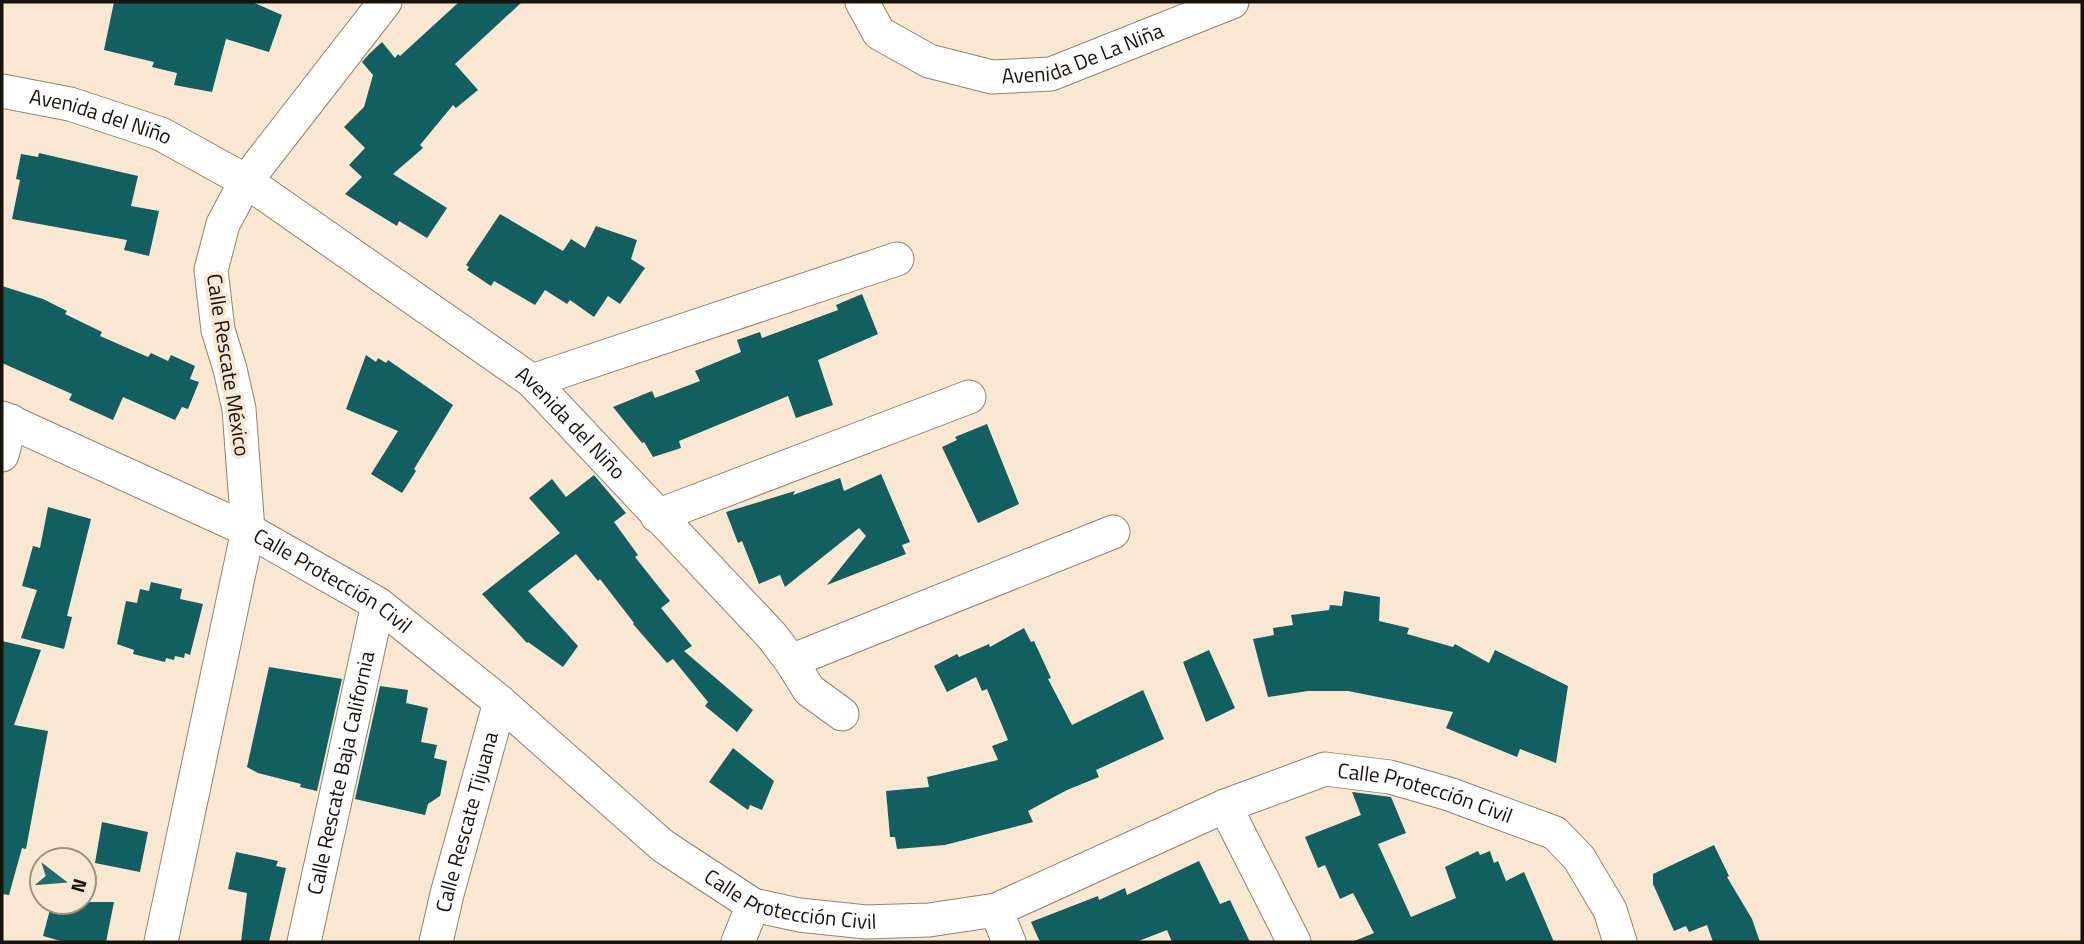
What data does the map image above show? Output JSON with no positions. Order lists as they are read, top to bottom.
{
  "streets": {
    "street": [
      "Avenida De La Niña",
      "Avenida del Niño",
      "Calle Rescate México",
      "Calle Protección Civil",
      "Calle Rescate Baja California",
      "Calle Rescate Tijuana"
    ]
  },
  "crossings": [
    ["Avenida del Niño", "Calle Rescate México"],
    ["Calle Rescate México", "Calle Protección Civil"],
    ["Calle Protección Civil", "Calle Rescate Baja California"],
    ["Calle Protección Civil", "Calle Rescate Tijuana"]
  ],
  "north": "right"
}
